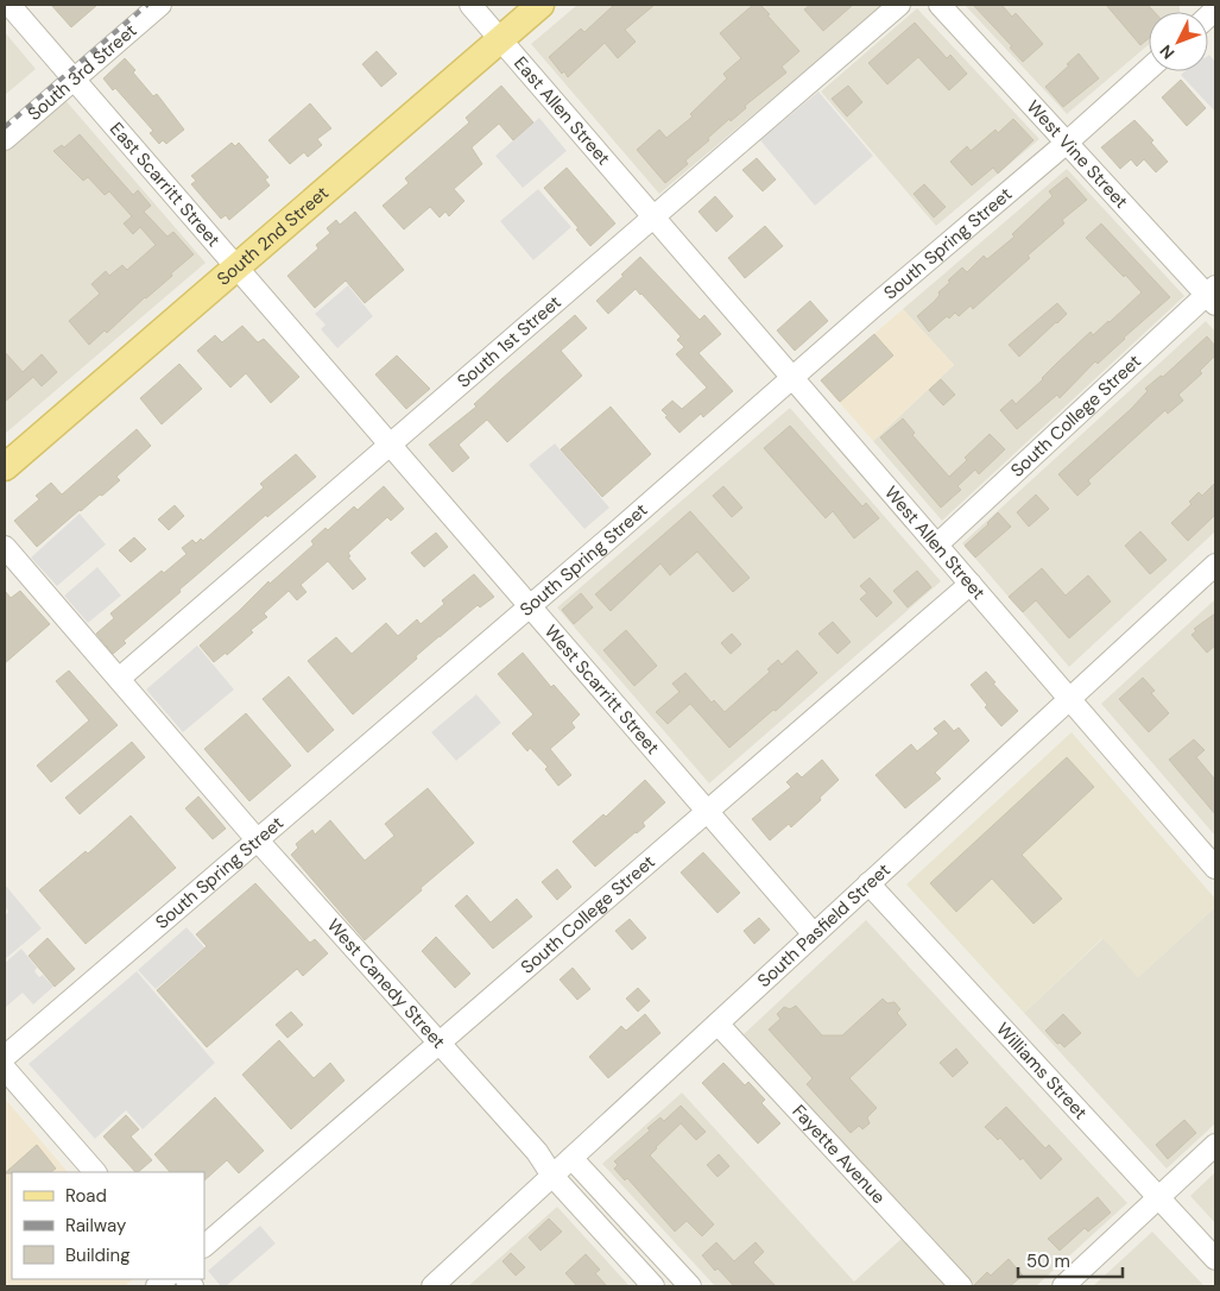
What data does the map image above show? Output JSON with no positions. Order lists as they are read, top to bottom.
{
  "streets": {
    "main road": ["South 2nd Street"],
    "street": [
      "South 3rd Street",
      "East Allen Street",
      "West Vine Street",
      "East Scarritt Street",
      "South Spring Street",
      "South 1st Street",
      "South College Street",
      "West Allen Street",
      "West Scarritt Street",
      "South Pasfield Street",
      "West Canedy Street",
      "Williams Street",
      "Fayette Avenue"
    ]
  },
  "crossings": [
    ["South 3rd Street", "East Scarritt Street"],
    ["East Allen Street", "South 2nd Street"],
    ["East Allen Street", "South 1st Street"],
    ["East Allen Street", "West Allen Street"],
    ["West Vine Street", "South Spring Street"],
    ["West Vine Street", "South College Street"],
    ["East Scarritt Street", "South 2nd Street"],
    ["East Scarritt Street", "South 1st Street"],
    ["East Scarritt Street", "West Scarritt Street"],
    ["South Spring Street", "West Allen Street"],
    ["South Spring Street", "West Scarritt Street"],
    ["South Spring Street", "West Canedy Street"],
    ["South 1st Street", "West Allen Street"],
    ["South 1st Street", "West Scarritt Street"],
    ["South 1st Street", "West Canedy Street"],
    ["South College Street", "West Allen Street"],
    ["South College Street", "West Scarritt Street"],
    ["South College Street", "West Canedy Street"],
    ["West Allen Street", "South Pasfield Street"],
    ["West Scarritt Street", "South Pasfield Street"],
    ["South Pasfield Street", "West Canedy Street"],
    ["South Pasfield Street", "Williams Street"],
    ["South Pasfield Street", "Fayette Avenue"]
  ],
  "legend": ["Road", "Railway", "Building"],
  "scale_bar": "50 m",
  "north": "bottom left"
}
